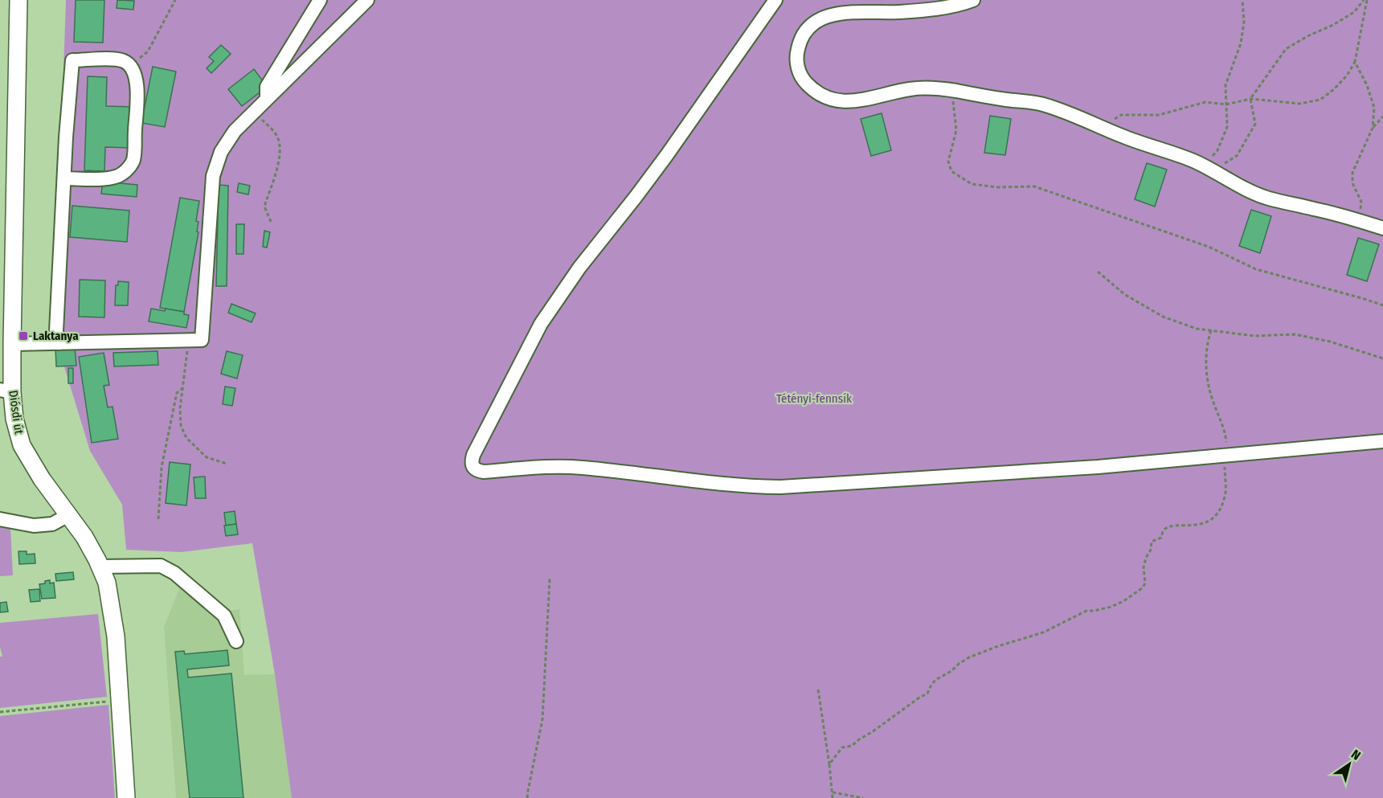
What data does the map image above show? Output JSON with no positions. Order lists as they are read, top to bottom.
{
  "streets": {
    "main road": ["Diósdi út"]
  },
  "parks": ["Tétényi-fennsík"],
  "places": {
    "transit": ["Laktanya"]
  },
  "north": "top right"
}
